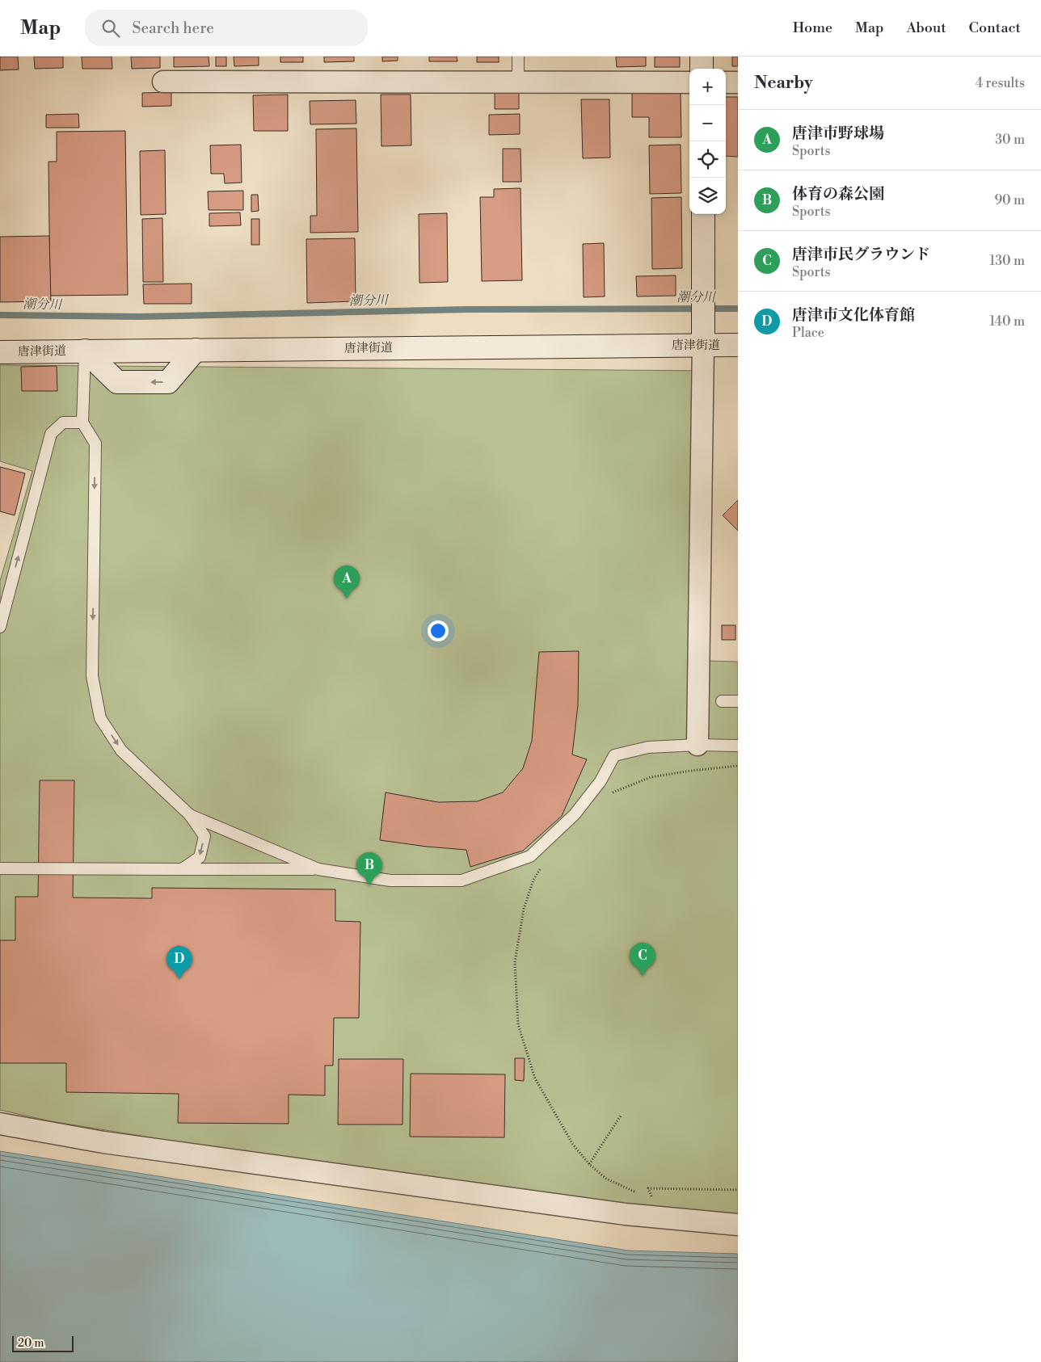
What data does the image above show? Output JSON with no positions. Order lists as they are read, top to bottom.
{
  "streets": {
    "street": ["唐津街道"]
  },
  "water": ["潮分川"],
  "scale_bar": "20 m",
  "page": {
    "header": "Map",
    "search": "Search here",
    "nav": [
      "Home",
      "Map",
      "About",
      "Contact"
    ],
    "heading": ["Nearby", "4 results"],
    "map_buttons": ["+", "−"],
    "list": [
      {
        "mark": "A",
        "name": "唐津市野球場",
        "note": "Sports",
        "value": "30 m"
      },
      {
        "mark": "B",
        "name": "体育の森公園",
        "note": "Sports",
        "value": "90 m"
      },
      {
        "mark": "C",
        "name": "唐津市民グラウンド",
        "note": "Sports",
        "value": "130 m"
      },
      {
        "mark": "D",
        "name": "唐津市文化体育館",
        "note": "Place",
        "value": "140 m"
      }
    ],
    "pins": [
      "A",
      "B",
      "C",
      "D"
    ],
    "scale": "20 m"
  }
}
